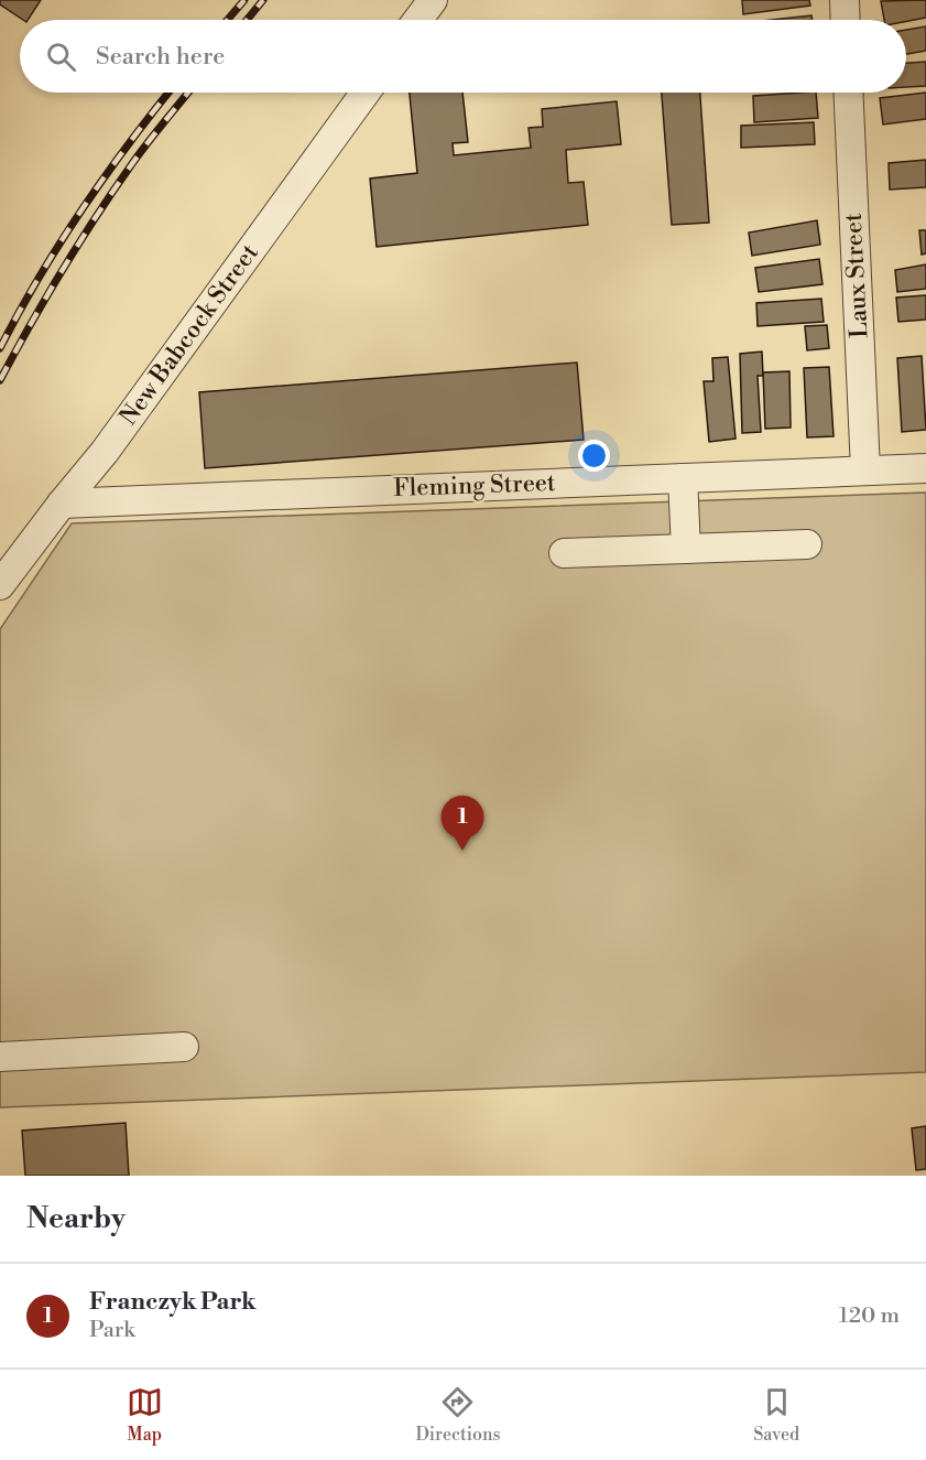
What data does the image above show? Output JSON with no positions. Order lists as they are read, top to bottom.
{
  "streets": {
    "street": ["Laux Street", "New Babcock Street", "Fleming Street"]
  },
  "crossings": [
    ["Laux Street", "Fleming Street"],
    ["New Babcock Street", "Fleming Street"]
  ],
  "page": {
    "search": "Search here",
    "pins": "1",
    "heading": "Nearby",
    "list": [
      {
        "mark": "1",
        "name": "Franczyk Park",
        "note": "Park",
        "value": "120 m"
      }
    ],
    "nav": ["Map", "Directions", "Saved"]
  }
}
